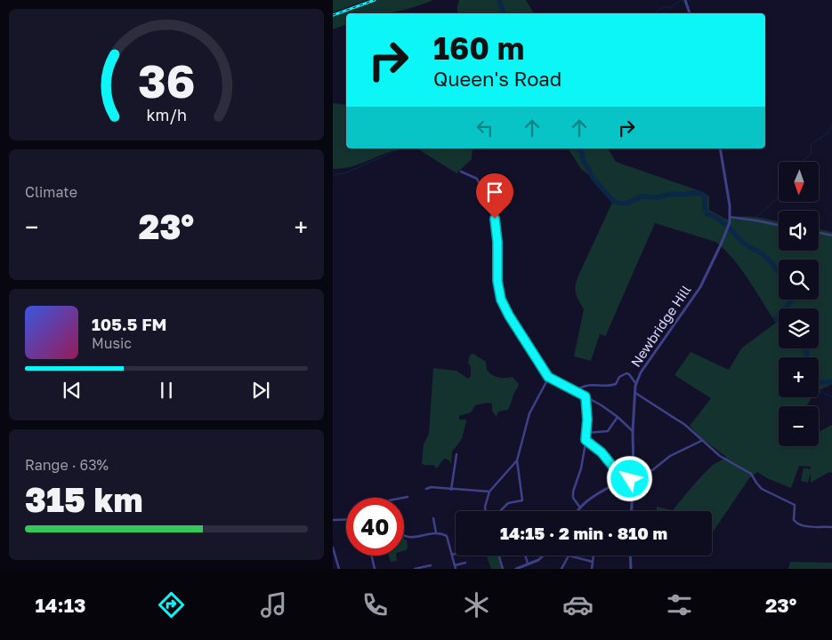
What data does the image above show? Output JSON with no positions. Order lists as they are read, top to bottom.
{
  "streets": {
    "street": ["Newbridge Hill"]
  },
  "north": "bottom",
  "page": {
    "turn": ["160 m", "Queen's Road"],
    "tile": [
      "Climate",
      ["Range · 63%", "315 km"]
    ],
    "map_buttons": ["+", "−"],
    "heat": ["−", "23°", "+"],
    "song": ["105.5 FM", "Music"],
    "limit": "40",
    "trip": "14:15 · 2 min · 810 m",
    "tabs": ["14:13", "23°"],
    "gauge": ["36", "km/h"]
  }
}
